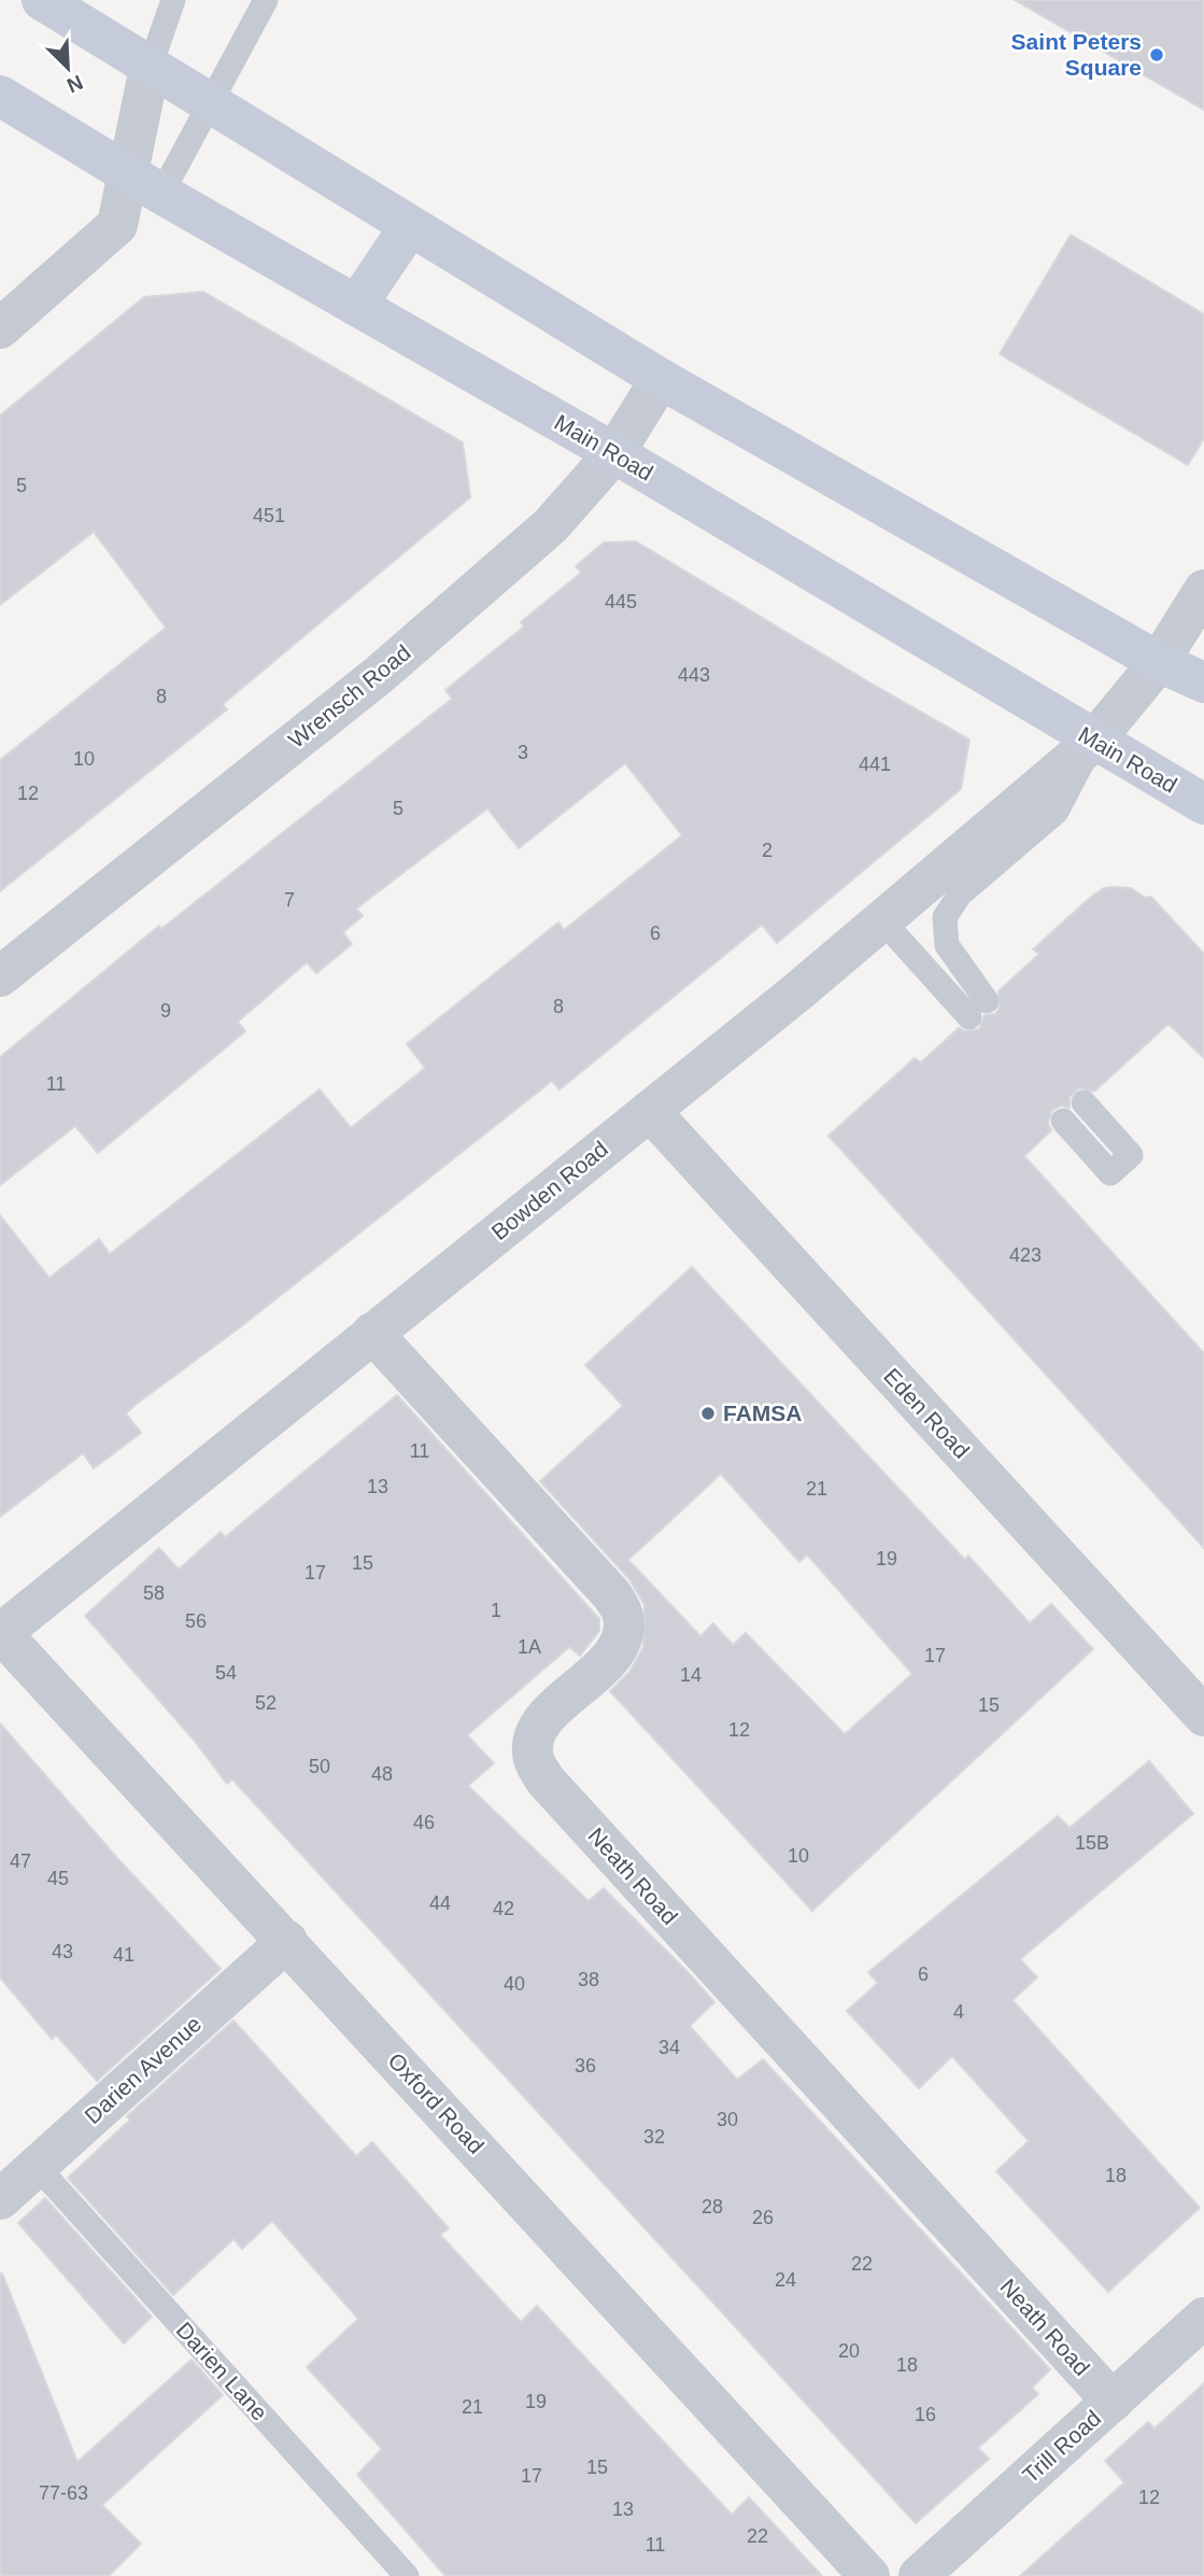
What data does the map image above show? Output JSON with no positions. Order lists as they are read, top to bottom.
{
  "streets": {
    "main road": ["Main Road"],
    "street": [
      "Wrensch Road",
      "Bowden Road",
      "Eden Road",
      "Neath Road",
      "Darien Avenue",
      "Oxford Road",
      "Trill Road"
    ],
    "lane": ["Darien Lane"]
  },
  "crossings": [
    ["Main Road", "Wrensch Road"],
    ["Main Road", "Bowden Road"],
    ["Bowden Road", "Eden Road"],
    ["Bowden Road", "Neath Road"],
    ["Bowden Road", "Oxford Road"],
    ["Neath Road", "Trill Road"],
    ["Darien Avenue", "Oxford Road"],
    ["Darien Avenue", "Darien Lane"]
  ],
  "places": ["Saint Peters Square", "FAMSA"],
  "house_numbers": [
    "5",
    "451",
    "445",
    "443",
    "8",
    "3",
    "10",
    "441",
    "12",
    "5",
    "2",
    "7",
    "6",
    "8",
    "9",
    "11",
    "423",
    "11",
    "13",
    "21",
    "19",
    "15",
    "17",
    "58",
    "1",
    "56",
    "1A",
    "17",
    "54",
    "14",
    "52",
    "15",
    "12",
    "50",
    "48",
    "46",
    "15B",
    "10",
    "47",
    "45",
    "44",
    "42",
    "43",
    "41",
    "6",
    "38",
    "40",
    "4",
    "34",
    "36",
    "30",
    "32",
    "18",
    "28",
    "26",
    "22",
    "24",
    "20",
    "18",
    "19",
    "21",
    "16",
    "15",
    "17",
    "77-63",
    "12",
    "13",
    "22",
    "11"
  ],
  "north": "bottom right"
}
